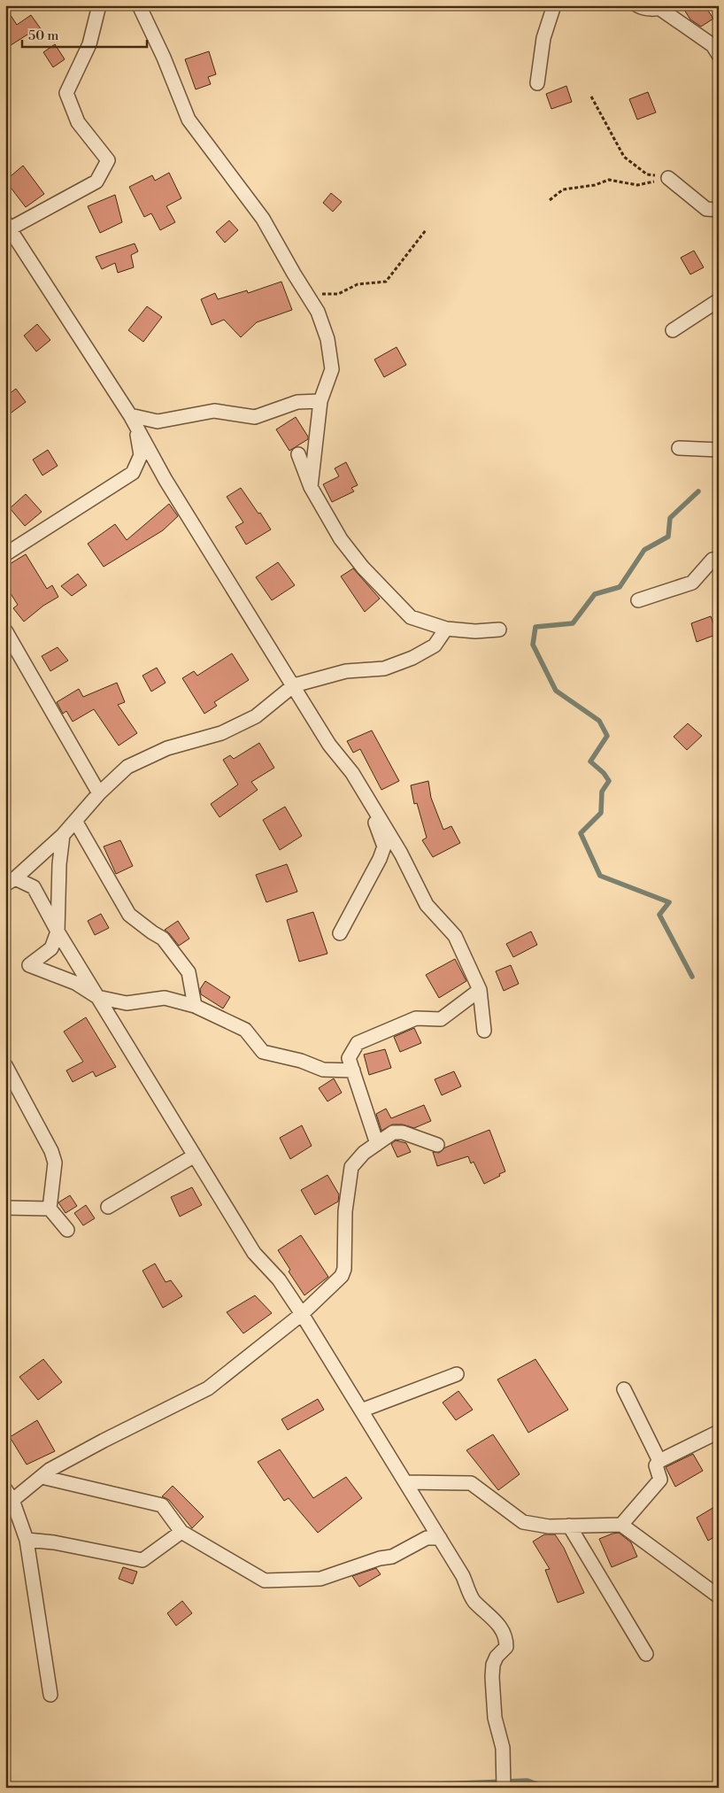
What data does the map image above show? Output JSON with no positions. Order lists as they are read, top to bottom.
{
  "scale_bar": "50 m"
}
